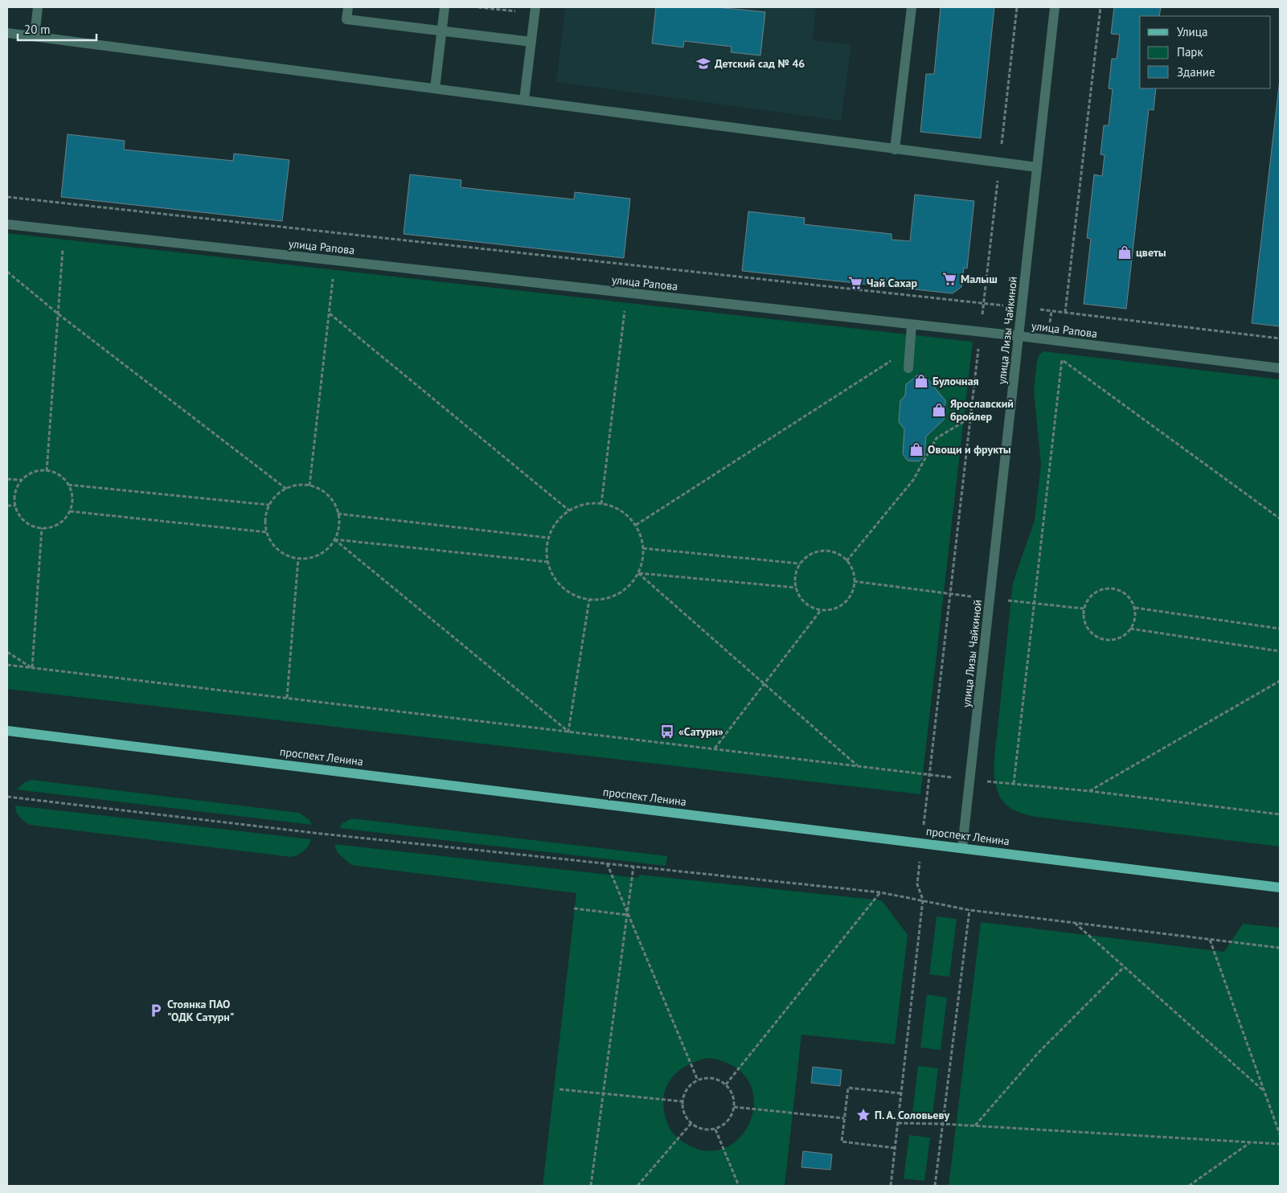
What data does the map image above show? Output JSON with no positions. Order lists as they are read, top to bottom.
{
  "streets": {
    "main road": ["проспект Ленина"],
    "street": ["улица Рапова", "улица Лизы Чайкиной"]
  },
  "crossings": [
    ["улица Рапова", "улица Лизы Чайкиной"],
    ["улица Лизы Чайкиной", "проспект Ленина"]
  ],
  "places": {
    "school or university": ["Детский сад № 46"],
    "shop": [
      "цветы",
      "Булочная",
      "Ярославский бройлер",
      "Овощи и фрукты"
    ],
    "supermarket": ["Малыш", "Чай Сахар"],
    "bus stop": ["«Сатурн»"],
    "parking": ["Стоянка ПАО \"ОДК Сатурн\""],
    "place": ["П. А. Соловьеву"]
  },
  "legend": ["Улица", "Парк", "Здание"],
  "scale_bar": "20 m"
}
